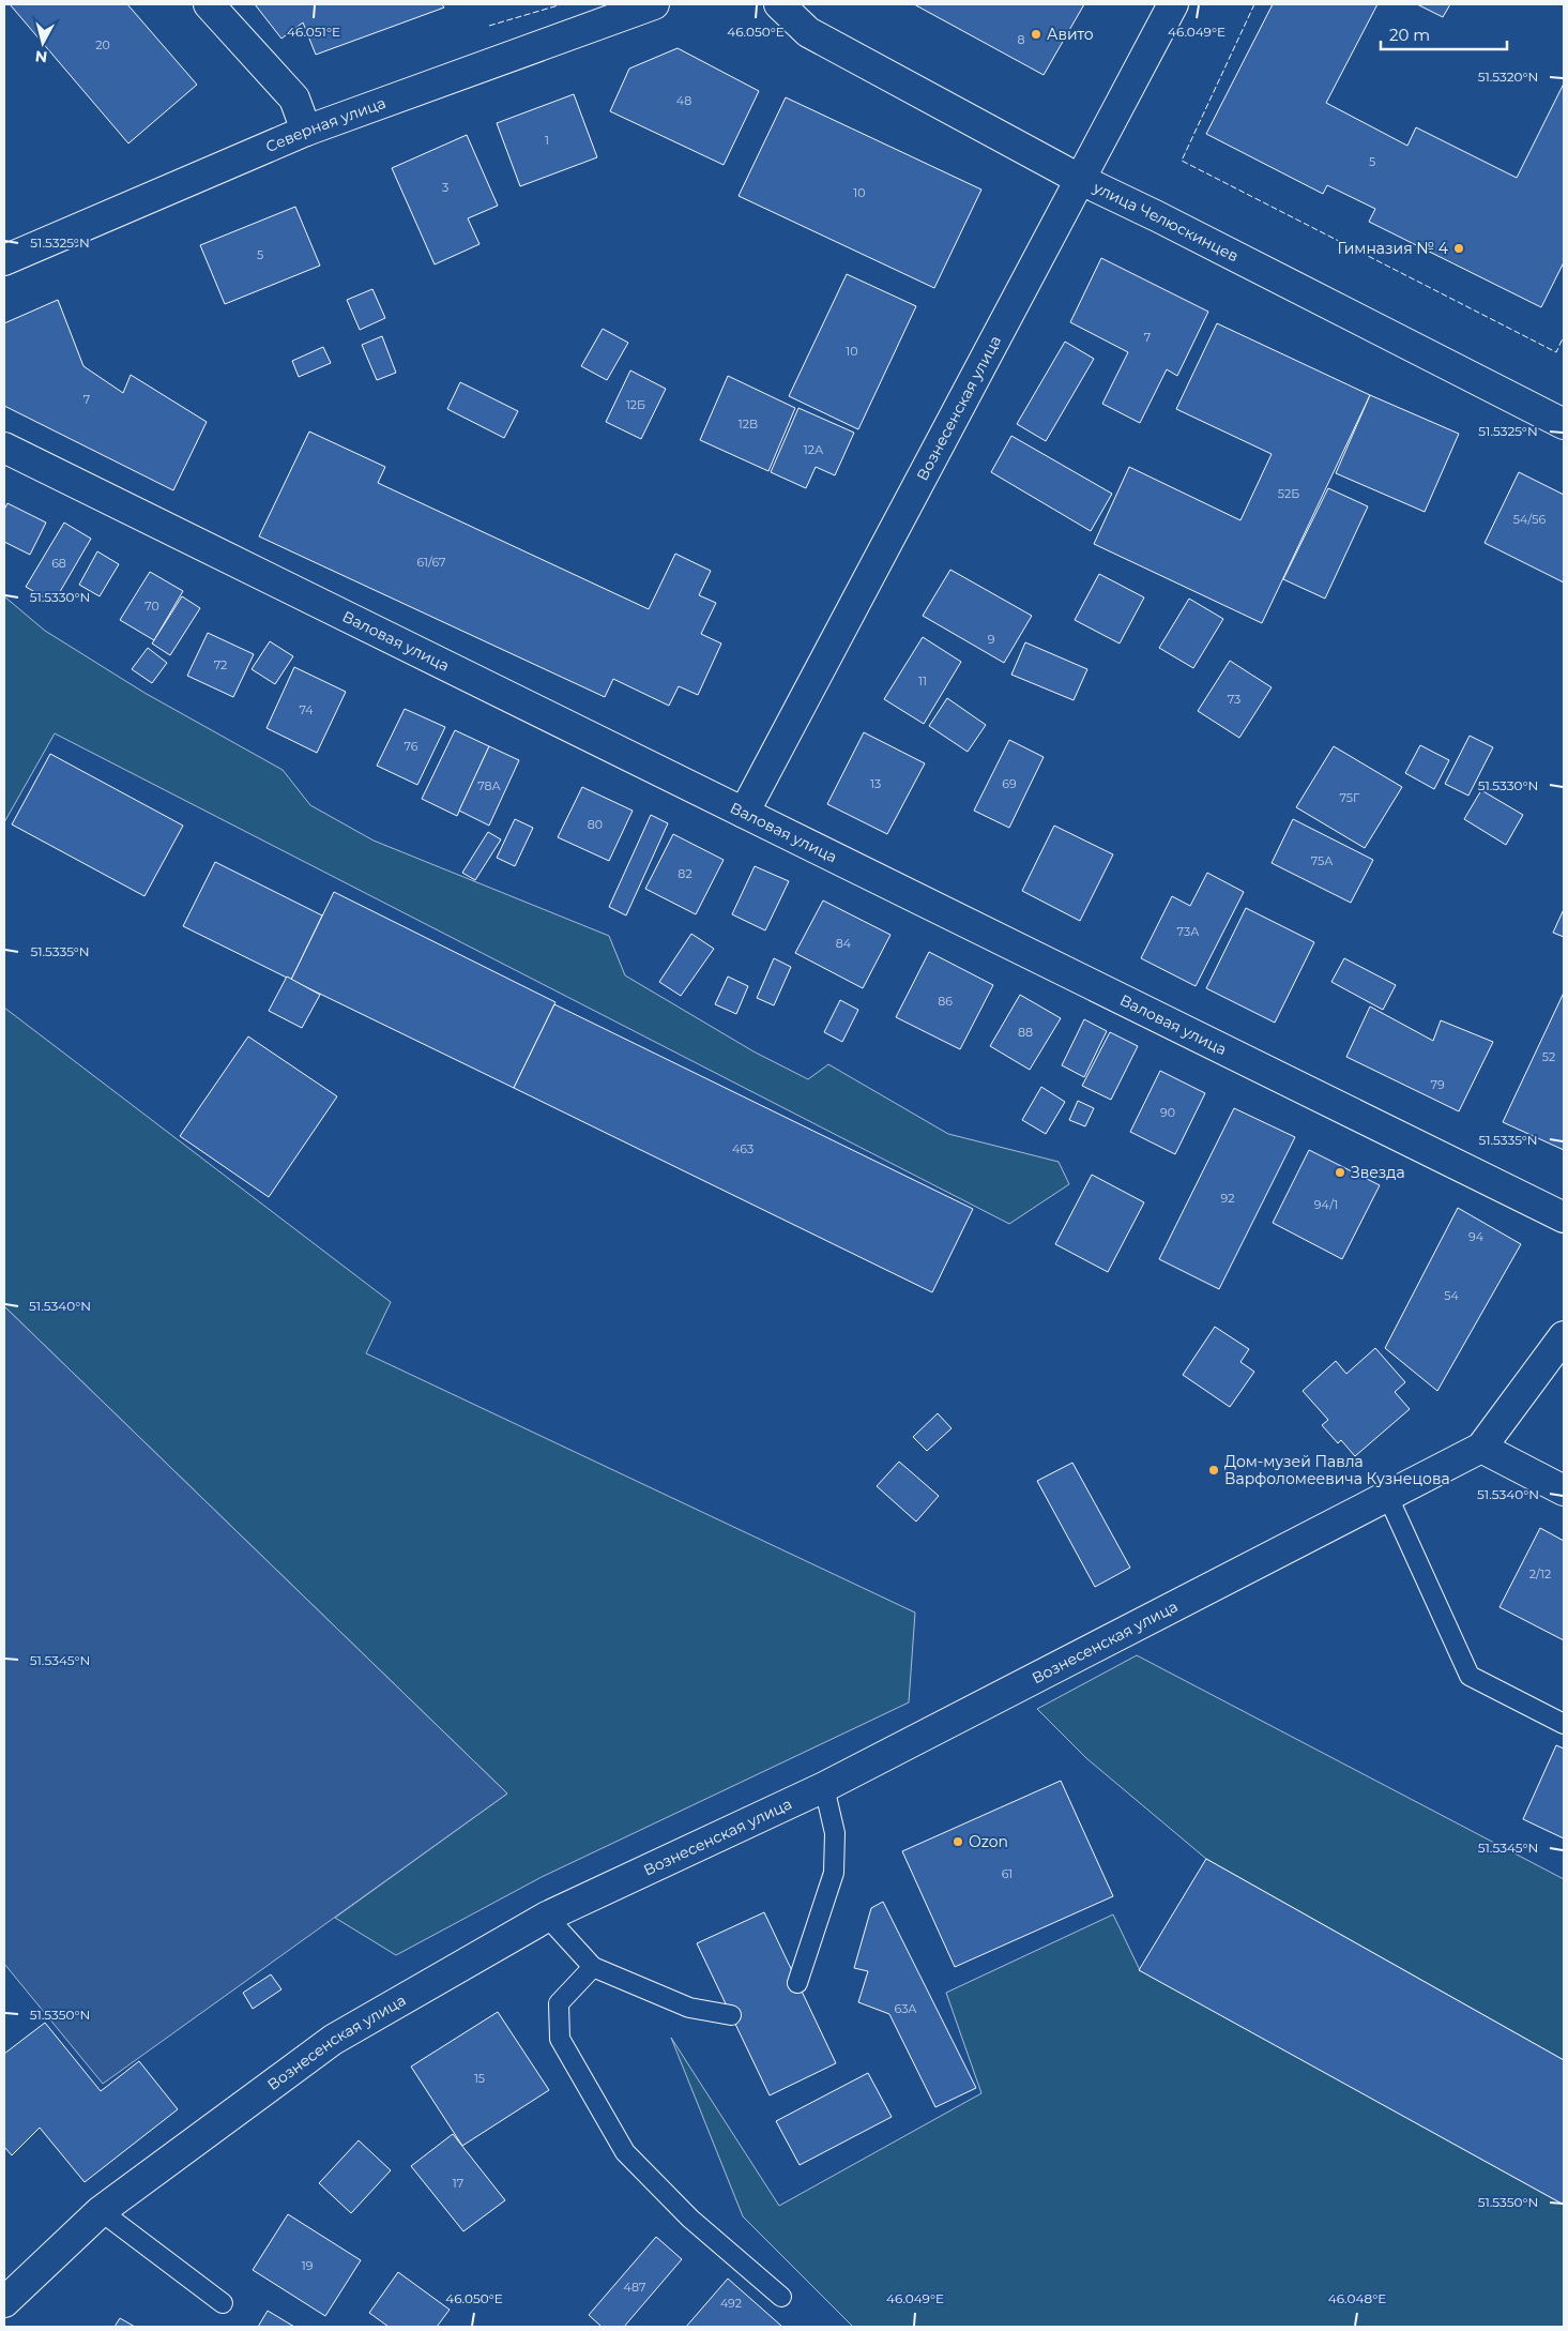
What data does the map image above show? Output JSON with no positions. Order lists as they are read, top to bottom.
{
  "streets": {
    "street": [
      "Северная улица",
      "улица Челюскинцев",
      "Вознесенская улица",
      "Валовая улица"
    ]
  },
  "crossings": [
    ["улица Челюскинцев", "Вознесенская улица"],
    ["Вознесенская улица", "Валовая улица"]
  ],
  "places": [
    "Авито",
    "Гимназия № 4",
    "Звезда",
    "Дом-музей Павла Варфоломеевича Кузнецова",
    "Ozon"
  ],
  "house_numbers": [
    "8",
    "20",
    "48",
    "1",
    "5",
    "3",
    "10",
    "5",
    "7",
    "10",
    "7",
    "12Б",
    "12В",
    "12А",
    "52Б",
    "54/56",
    "61/67",
    "68",
    "70",
    "9",
    "72",
    "11",
    "73",
    "74",
    "76",
    "13",
    "69",
    "78А",
    "75Г",
    "80",
    "75А",
    "82",
    "73А",
    "84",
    "86",
    "88",
    "52",
    "79",
    "90",
    "463",
    "92",
    "94/1",
    "94",
    "54",
    "2/12",
    "61",
    "63А",
    "15",
    "17",
    "19",
    "487",
    "492"
  ],
  "scale_bar": "20 m",
  "north": "bottom",
  "coordinates": [
    "46.051°E",
    "46.050°E",
    "46.049°E",
    "51.5320°N",
    "51.5325°N",
    "51.5330°N",
    "51.5335°N",
    "51.5340°N",
    "51.5345°N",
    "51.5350°N",
    "46.048°E"
  ]
}
